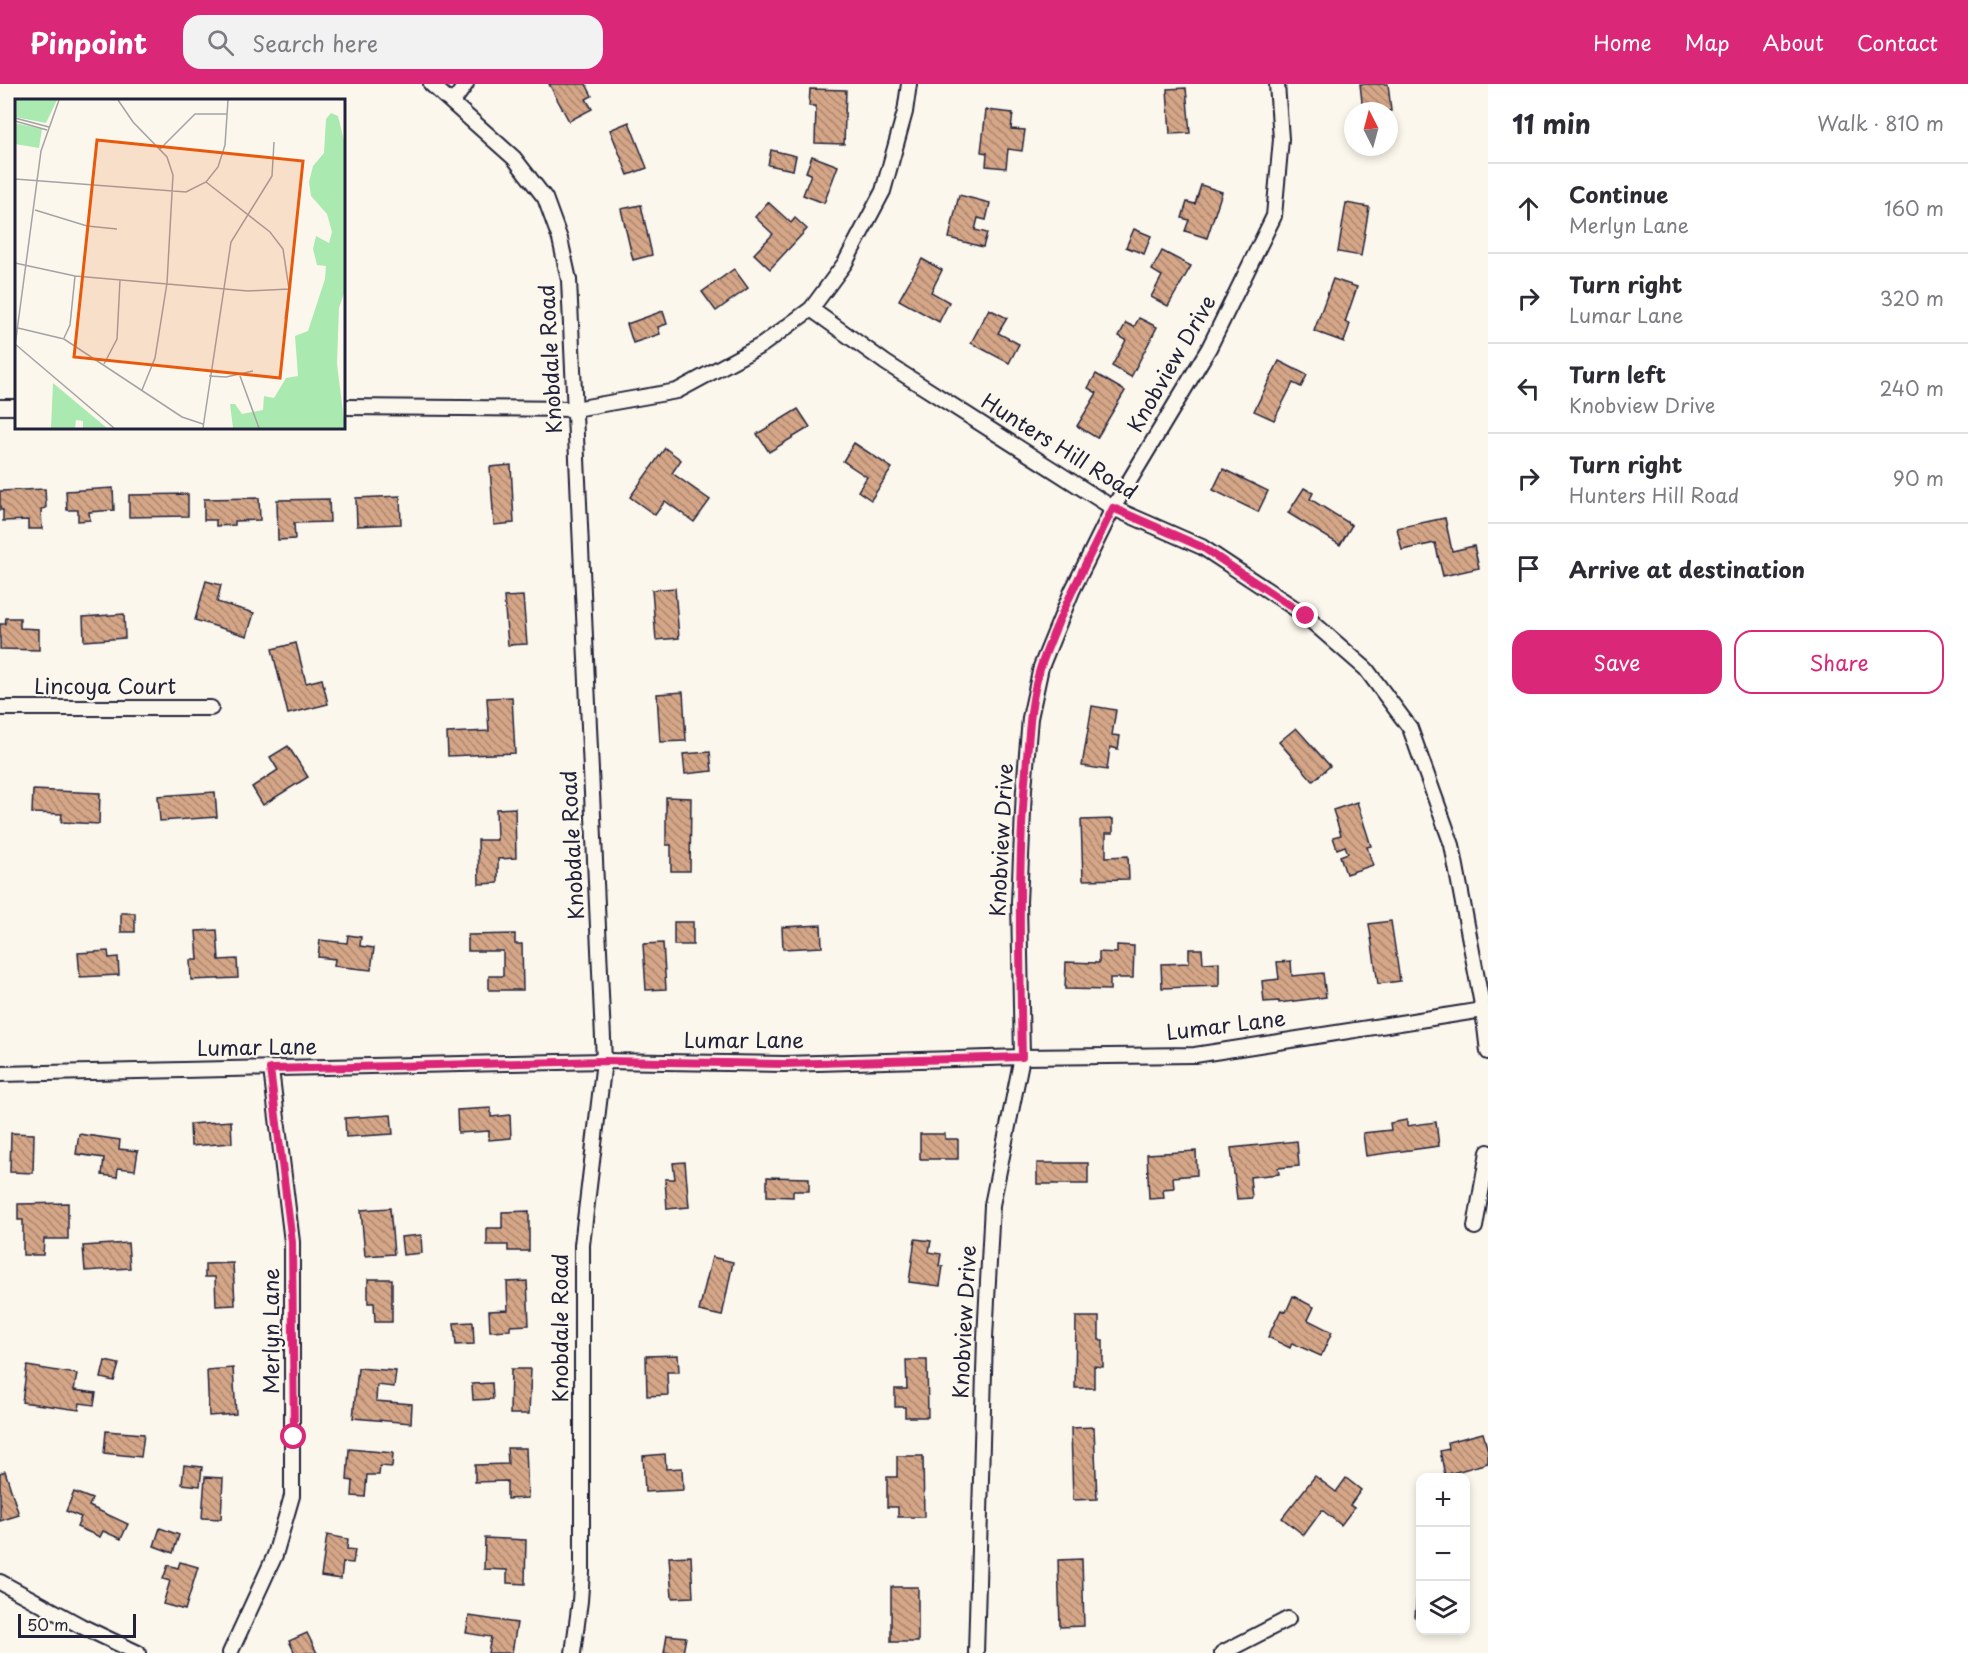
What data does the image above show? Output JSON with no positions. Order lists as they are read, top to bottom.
{
  "streets": {
    "street": [
      "Knobdale Road",
      "Knobview Drive",
      "Hunters Hill Road",
      "Lincoya Court",
      "Lumar Lane",
      "Merlyn Lane"
    ]
  },
  "crossings": [
    ["Knobdale Road", "Lumar Lane"],
    ["Knobview Drive", "Hunters Hill Road"],
    ["Knobview Drive", "Lumar Lane"],
    ["Hunters Hill Road", "Lumar Lane"],
    ["Lumar Lane", "Merlyn Lane"]
  ],
  "scale_bar": "50 m",
  "north": "top",
  "page": {
    "header": "Pinpoint",
    "search": "Search here",
    "nav": [
      "Home",
      "Map",
      "About",
      "Contact"
    ],
    "heading": ["11 min", "Walk · 810 m"],
    "list": [
      ["Continue", "Merlyn Lane", "160 m"],
      ["Turn right", "Lumar Lane", "320 m"],
      ["Turn left", "Knobview Drive", "240 m"],
      ["Turn right", "Hunters Hill Road", "90 m"],
      "Arrive at destination"
    ],
    "buttons": ["Save", "Share"],
    "map_buttons": ["+", "−"],
    "scale": "50 m"
  }
}
